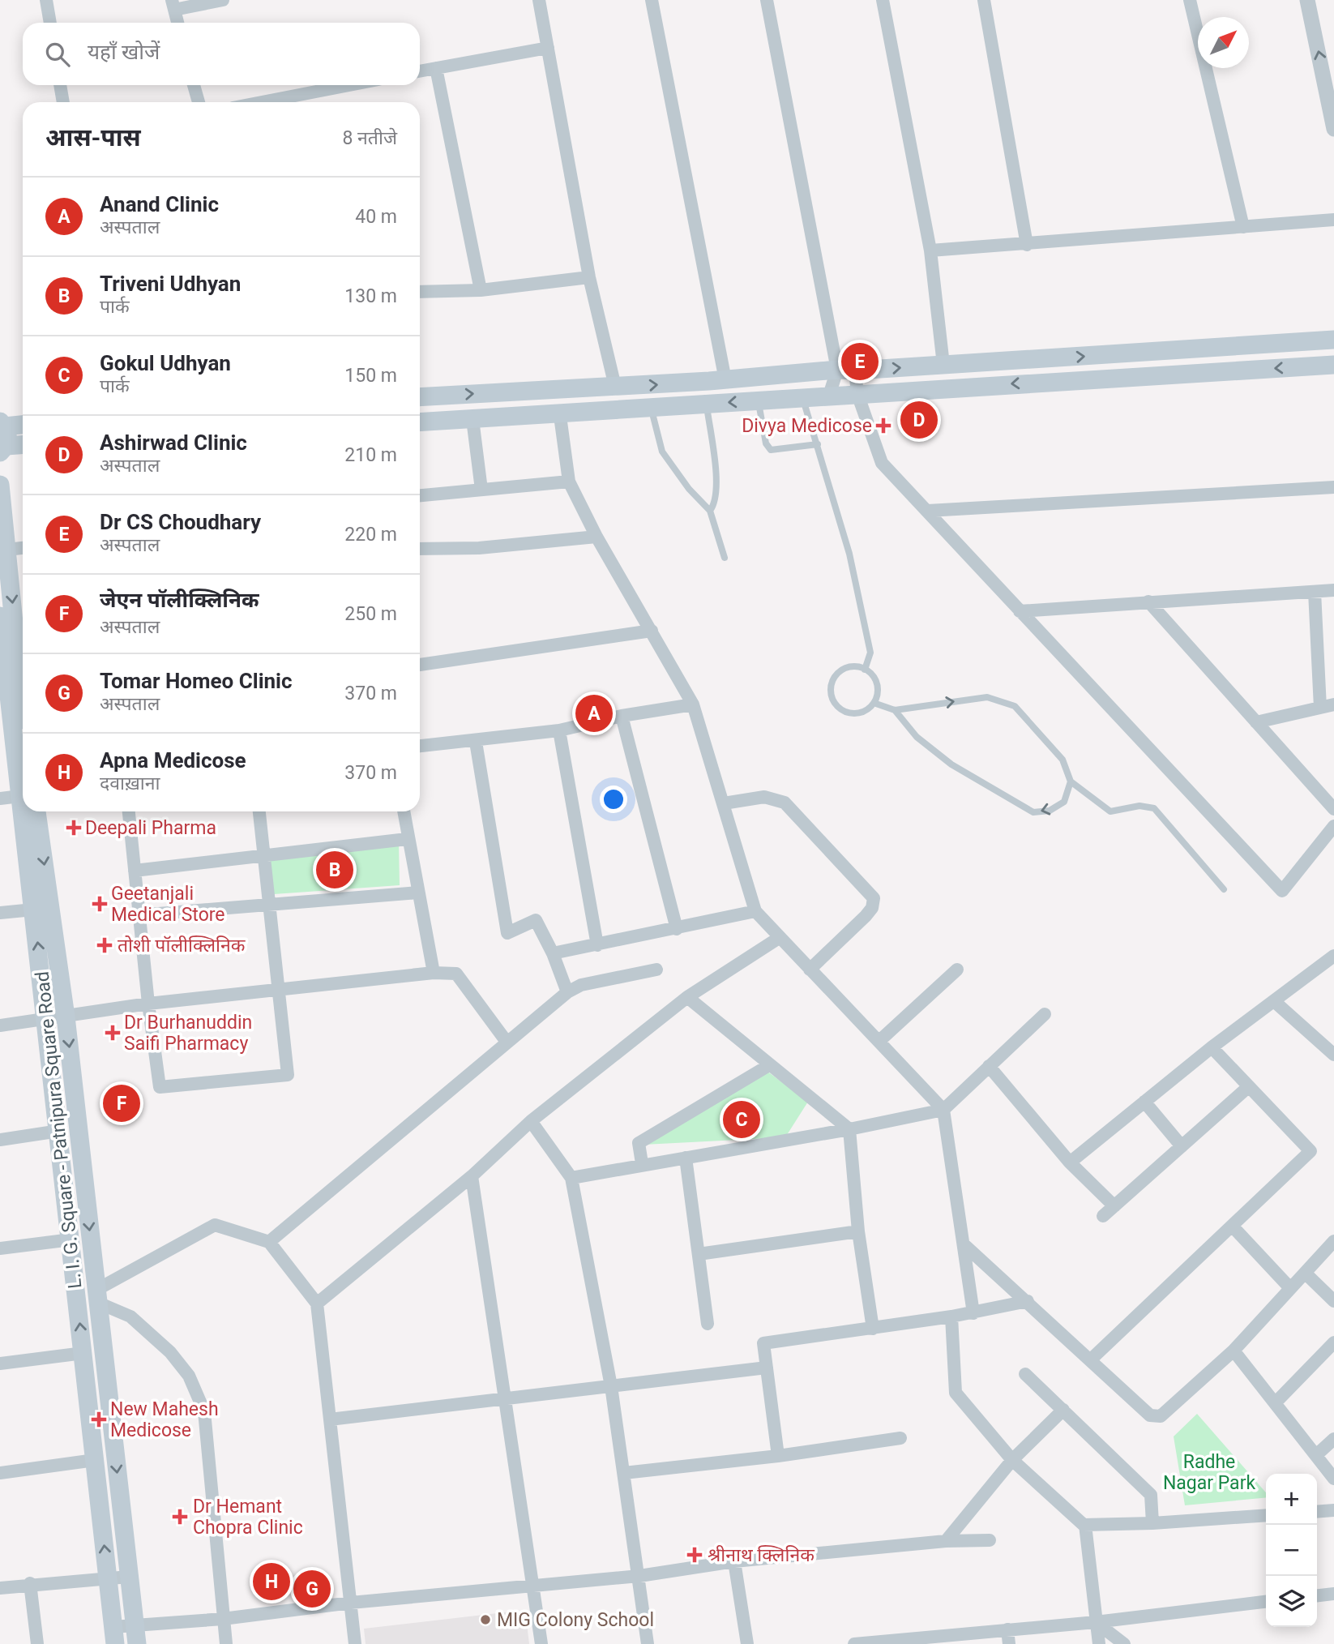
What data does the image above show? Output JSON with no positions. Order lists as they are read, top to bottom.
{
  "streets": {
    "main road": ["L. I. G. Square - Patnipura Square Road"]
  },
  "parks": ["Radhe Nagar Park"],
  "places": {
    "health": [
      "Divya Medicose",
      "Deepali Pharma",
      "Geetanjali Medical Store",
      "तोशी पॉलीक्लिनिक",
      "Dr Burhanuddin Saifi Pharmacy",
      "New Mahesh Medicose",
      "Dr Hemant Chopra Clinic",
      "श्रीनाथ क्लिनिक"
    ],
    "other": ["MIG Colony School"]
  },
  "north": "top right",
  "page": {
    "search": "यहाँ खोजें",
    "heading": ["आस-पास", "8 नतीजे"],
    "list": [
      {
        "mark": "A",
        "name": "Anand Clinic",
        "note": "अस्पताल",
        "value": "40 m"
      },
      {
        "mark": "B",
        "name": "Triveni Udhyan",
        "note": "पार्क",
        "value": "130 m"
      },
      {
        "mark": "C",
        "name": "Gokul Udhyan",
        "note": "पार्क",
        "value": "150 m"
      },
      {
        "mark": "D",
        "name": "Ashirwad Clinic",
        "note": "अस्पताल",
        "value": "210 m"
      },
      {
        "mark": "E",
        "name": "Dr CS Choudhary",
        "note": "अस्पताल",
        "value": "220 m"
      },
      {
        "mark": "F",
        "name": "जेएन पॉलीक्लिनिक",
        "note": "अस्पताल",
        "value": "250 m"
      },
      {
        "mark": "G",
        "name": "Tomar Homeo Clinic",
        "note": "अस्पताल",
        "value": "370 m"
      },
      {
        "mark": "H",
        "name": "Apna Medicose",
        "note": "दवाख़ाना",
        "value": "370 m"
      }
    ],
    "pins": [
      "E",
      "D",
      "A",
      "B",
      "F",
      "C",
      "H",
      "G"
    ],
    "map_buttons": ["+", "−"]
  }
}
